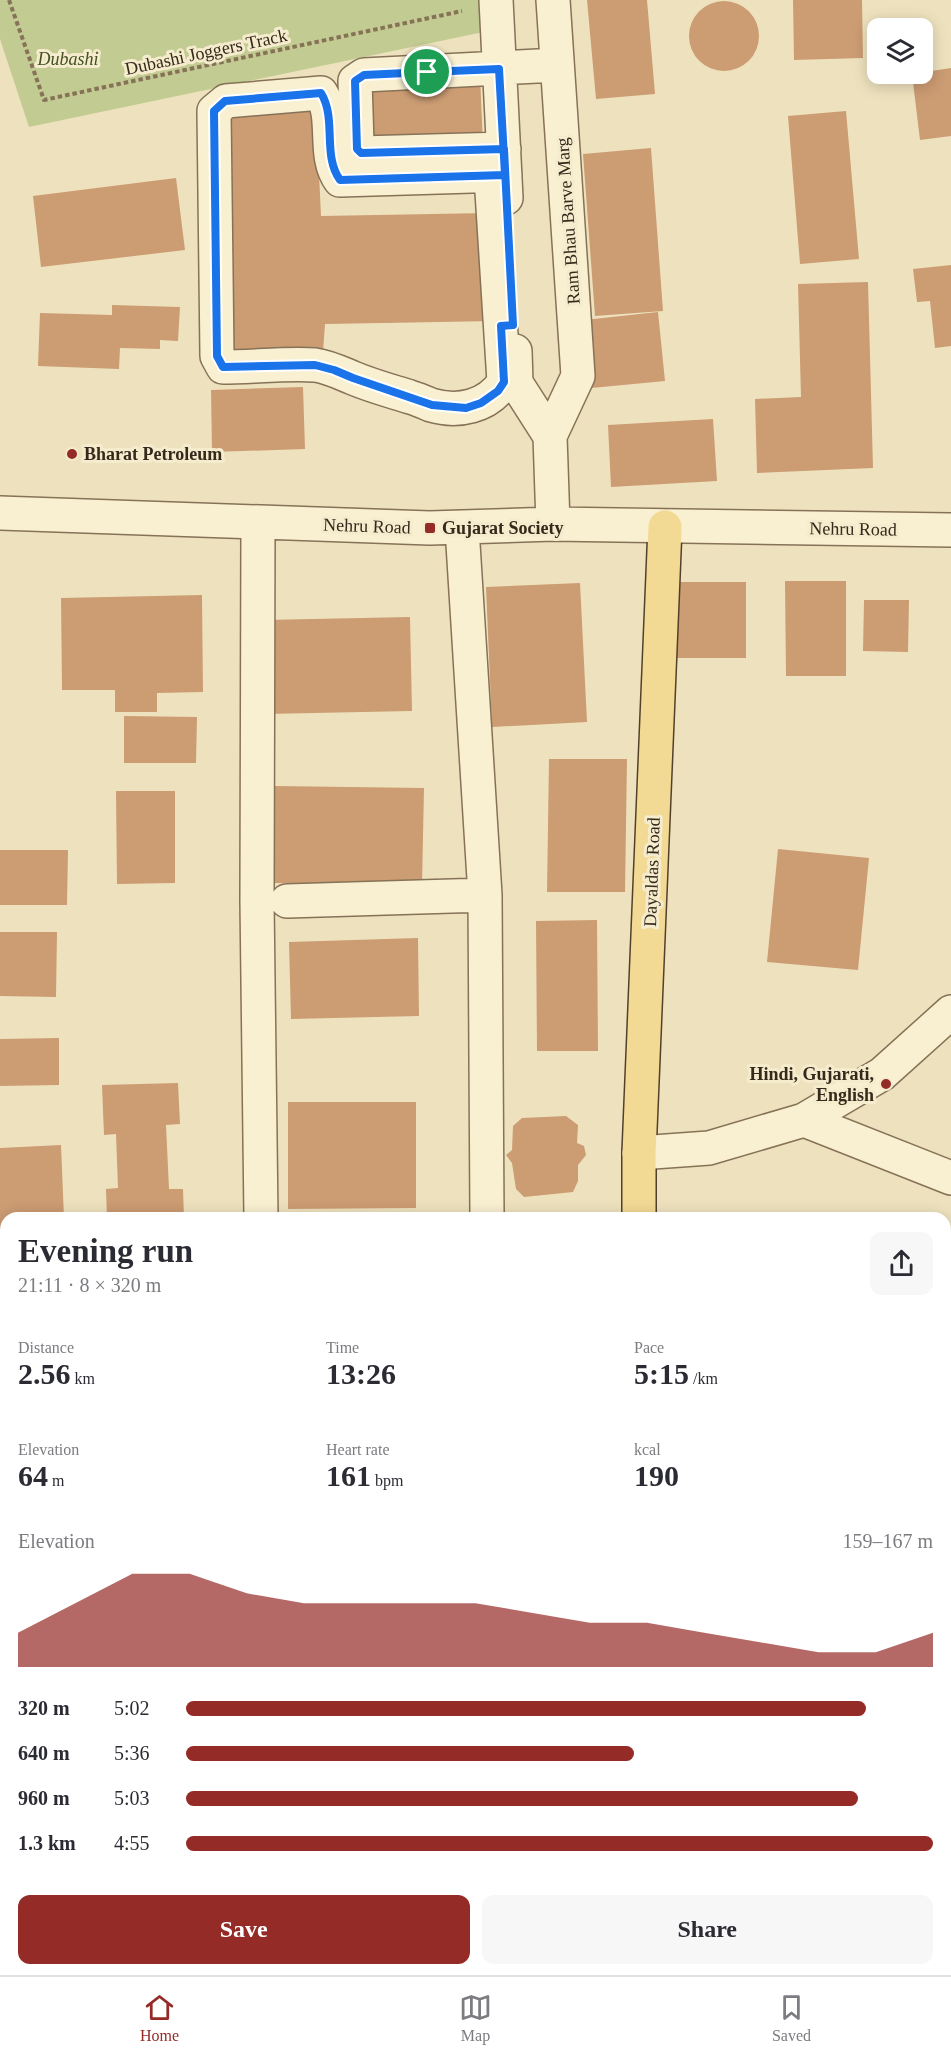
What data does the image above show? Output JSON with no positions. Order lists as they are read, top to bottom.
{
  "streets": {
    "main road": ["Dayaldas Road"],
    "street": ["Ram Bhau Barve Marg", "Nehru Road"],
    "path": ["Dubashi Joggers Track"]
  },
  "crossings": [
    ["Ram Bhau Barve Marg", "Nehru Road"],
    ["Nehru Road", "Dayaldas Road"]
  ],
  "parks": ["Dubashi"],
  "places": {
    "other": ["Bharat Petroleum", "Hindi, Gujarati, English"],
    "transit": ["Gujarat Society"]
  },
  "page": {
    "heading": ["Evening run", "21:11 · 8 × 320 m"],
    "stats": [
      ["Distance", "2.56 km"],
      ["Time", "13:26"],
      ["Pace", "5:15 /km"],
      ["Elevation", "64 m"],
      ["Heart rate", "161 bpm"],
      ["kcal", "190"]
    ],
    "chart": ["Elevation", "159–167 m"],
    "list": [
      {
        "name": "320 m",
        "note": "5:02"
      },
      {
        "name": "640 m",
        "note": "5:36"
      },
      {
        "name": "960 m",
        "note": "5:03"
      },
      {
        "name": "1.3 km",
        "note": "4:55"
      }
    ],
    "buttons": ["Save", "Share"],
    "tabs": ["Home", "Map", "Saved"]
  }
}
